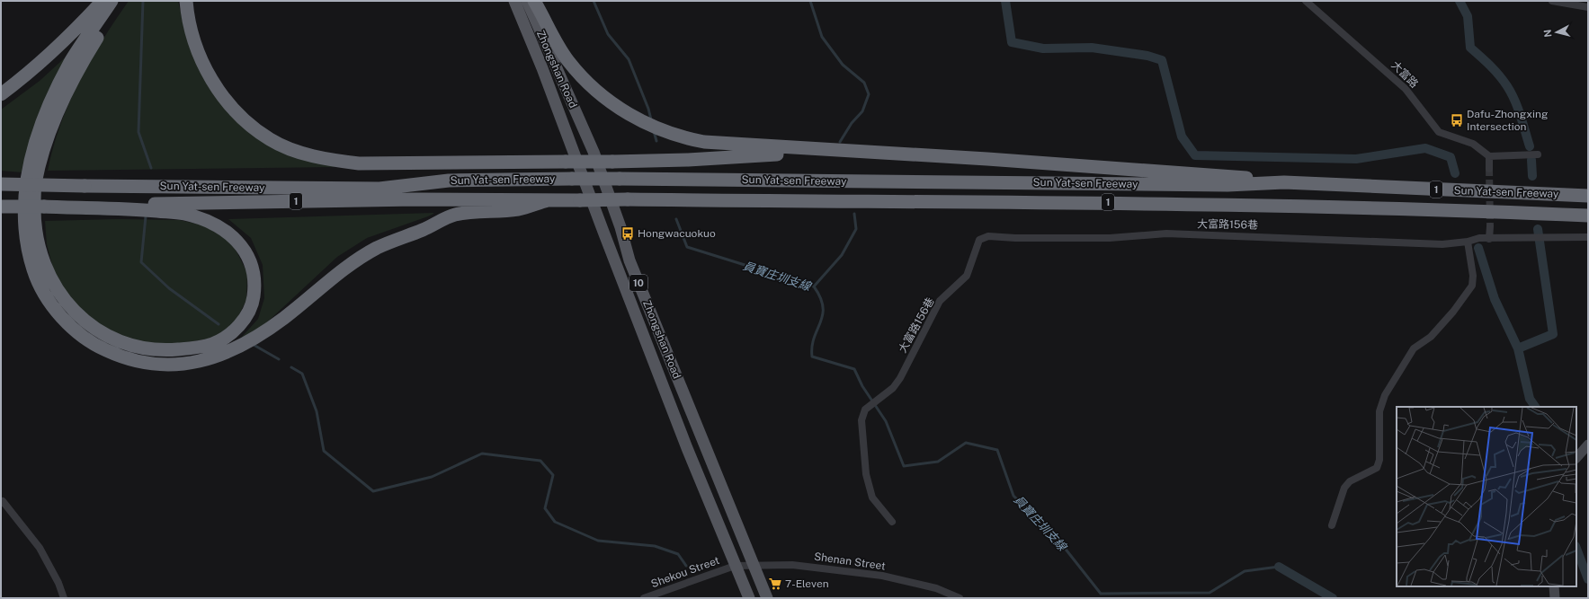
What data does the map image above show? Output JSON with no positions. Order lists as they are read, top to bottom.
{
  "streets": {
    "highway": ["Sun Yat-sen Freeway", "1"],
    "main road": ["Zhongshan Road", "10"],
    "street": [
      "大富路",
      "大富路156巷",
      "Shenan Street",
      "Shekou Street"
    ]
  },
  "crossings": [
    ["Zhongshan Road", "Shenan Street"],
    ["Zhongshan Road", "Shekou Street"],
    ["Shenan Street", "Shekou Street"]
  ],
  "water": ["員寶庄圳支線"],
  "places": {
    "bus stop": ["Dafu-Zhongxing Intersection", "Hongwacuokuo"],
    "supermarket": ["7-Eleven"]
  },
  "north": "left"
}
